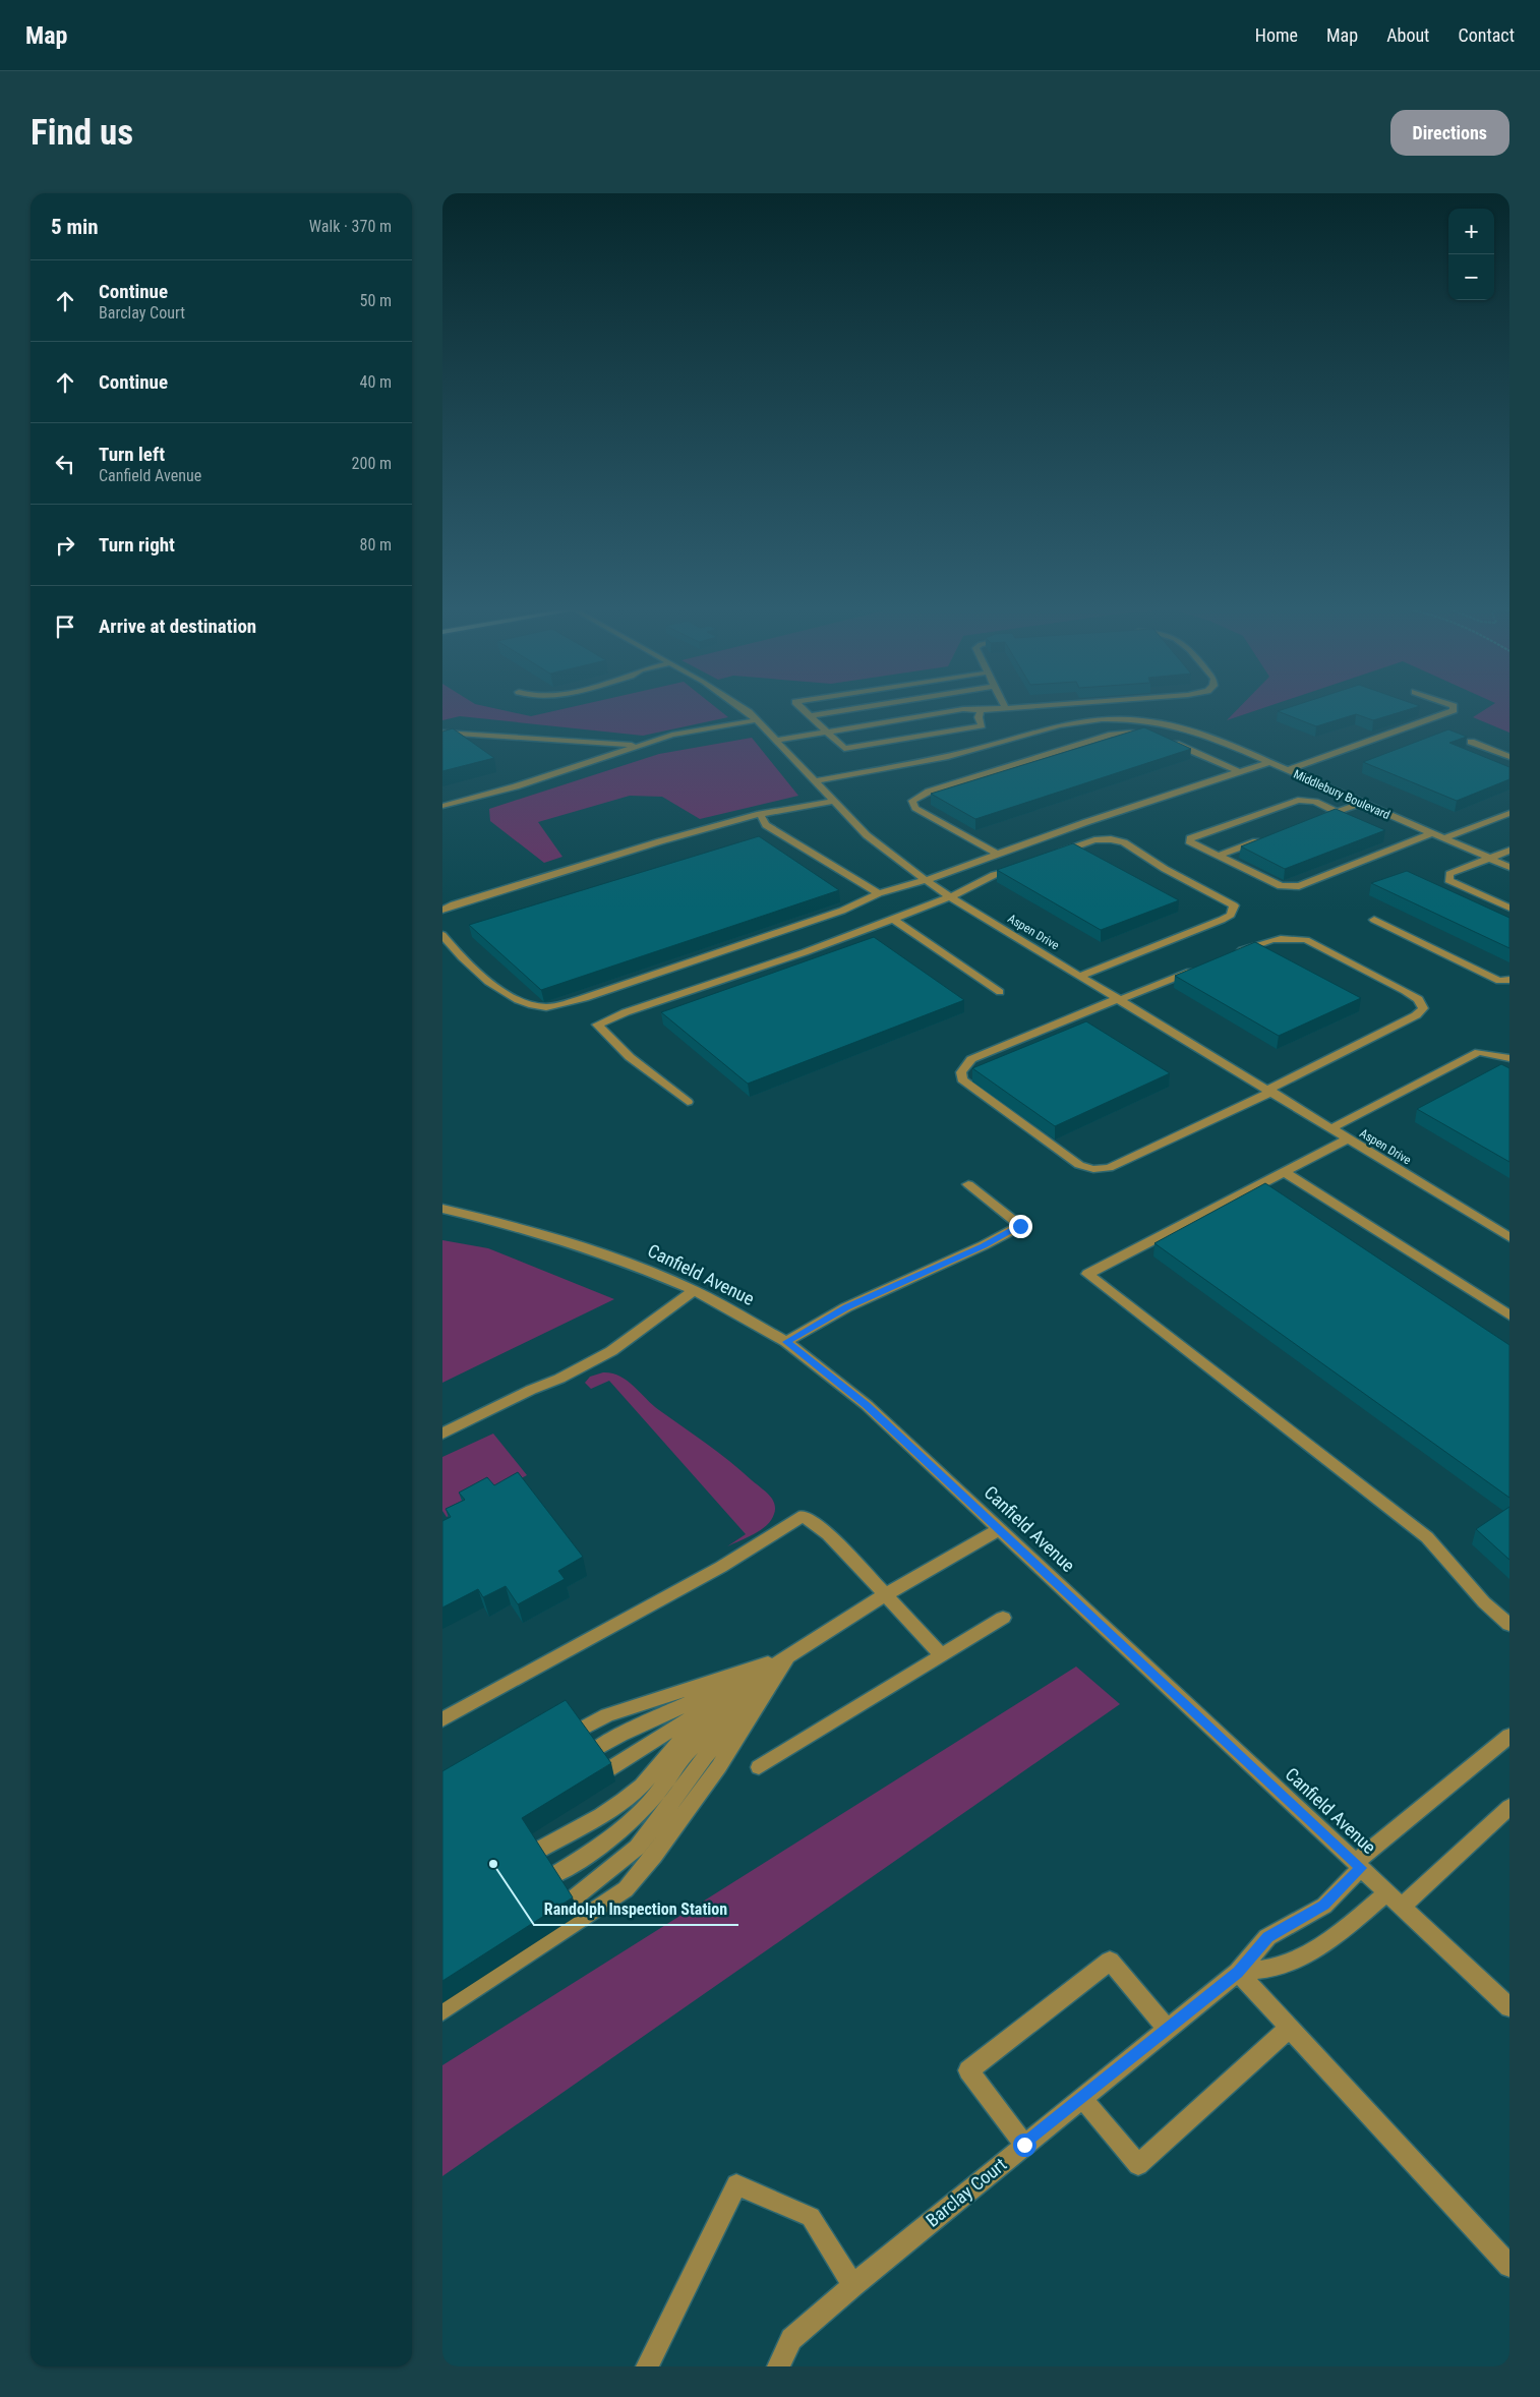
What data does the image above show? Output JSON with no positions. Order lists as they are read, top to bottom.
{
  "streets": {
    "street": [
      "Middlebury Boulevard",
      "Aspen Drive",
      "Canfield Avenue",
      "Barclay Court"
    ]
  },
  "crossings": [
    ["Middlebury Boulevard", "Aspen Drive"],
    ["Canfield Avenue", "Barclay Court"]
  ],
  "places": ["Randolph Inspection Station"],
  "page": {
    "header": "Map",
    "nav": [
      "Home",
      "Map",
      "About",
      "Contact"
    ],
    "buttons": "Directions",
    "title": "Find us",
    "heading": ["5 min", "Walk · 370 m"],
    "map_buttons": ["+", "−"],
    "list": [
      ["Continue", "Barclay Court", "50 m"],
      ["Continue", "40 m"],
      ["Turn left", "Canfield Avenue", "200 m"],
      ["Turn right", "80 m"],
      "Arrive at destination"
    ]
  }
}
